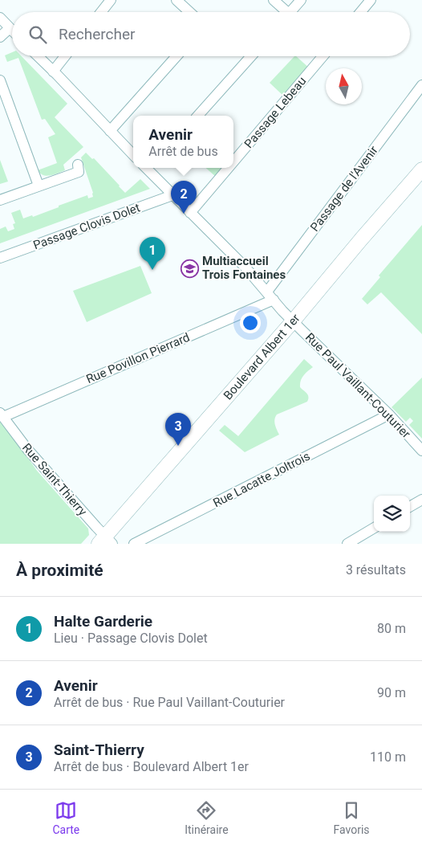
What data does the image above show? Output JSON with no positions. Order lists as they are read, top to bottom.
{
  "streets": {
    "main road": ["Boulevard Albert 1er"],
    "street": [
      "Passage Lebeau",
      "Passage de l'Avenir",
      "Passage Clovis Dolet",
      "Rue Povillon Pierrard",
      "Rue Paul Vaillant-Couturier",
      "Rue Saint-Thierry",
      "Rue Lacatte Joltrois"
    ]
  },
  "crossings": [
    ["Passage Lebeau", "Rue Paul Vaillant-Couturier"],
    ["Passage de l'Avenir", "Rue Paul Vaillant-Couturier"],
    ["Passage Clovis Dolet", "Rue Paul Vaillant-Couturier"],
    ["Boulevard Albert 1er", "Rue Paul Vaillant-Couturier"],
    ["Boulevard Albert 1er", "Rue Saint-Thierry"],
    ["Rue Povillon Pierrard", "Rue Paul Vaillant-Couturier"],
    ["Rue Povillon Pierrard", "Rue Saint-Thierry"],
    ["Rue Paul Vaillant-Couturier", "Rue Lacatte Joltrois"]
  ],
  "places": {
    "school or university": ["Multiaccueil Trois Fontaines"]
  },
  "north": "top",
  "page": {
    "search": "Rechercher",
    "popup": ["Avenir", "Arrêt de bus"],
    "pins": ["2", "1", "3"],
    "heading": ["À proximité", "3 résultats"],
    "list": [
      {
        "mark": "1",
        "name": "Halte Garderie",
        "note": "Lieu · Passage Clovis Dolet",
        "value": "80 m"
      },
      {
        "mark": "2",
        "name": "Avenir",
        "note": "Arrêt de bus · Rue Paul Vaillant-Couturier",
        "value": "90 m"
      },
      {
        "mark": "3",
        "name": "Saint-Thierry",
        "note": "Arrêt de bus · Boulevard Albert 1er",
        "value": "110 m"
      }
    ],
    "nav": ["Carte", "Itinéraire", "Favoris"]
  }
}
